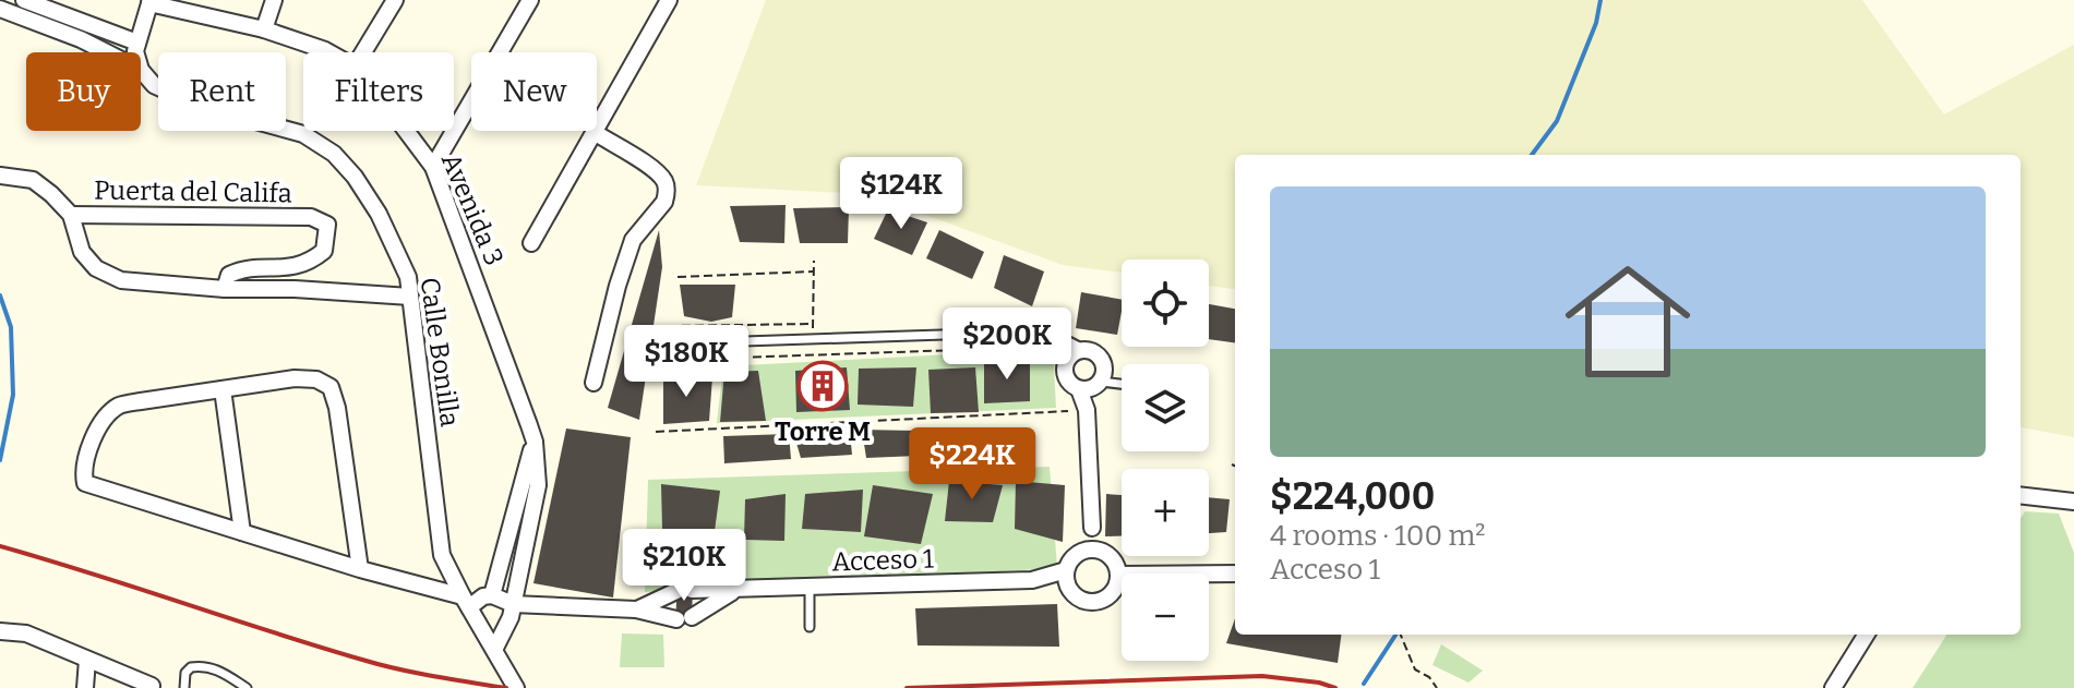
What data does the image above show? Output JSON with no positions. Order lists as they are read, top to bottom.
{
  "streets": {
    "street": [
      "Puerta del Califa",
      "Avenida 3",
      "Calle Bonilla",
      "Acceso 1"
    ]
  },
  "crossings": [
    ["Puerta del Califa", "Calle Bonilla"],
    ["Avenida 3", "Calle Bonilla"],
    ["Avenida 3", "Acceso 1"]
  ],
  "places": {
    "building": ["Torre M"]
  },
  "page": {
    "chip": [
      "Buy",
      "Rent",
      "Filters",
      "New"
    ],
    "list": [
      {
        "name": "$224,000",
        "note": "4 rooms · 100 m² · Acceso 1"
      }
    ],
    "price": [
      "$124K",
      "$200K",
      "$180K",
      "$224K",
      "$210K"
    ],
    "map_buttons": ["+", "−"]
  }
}
